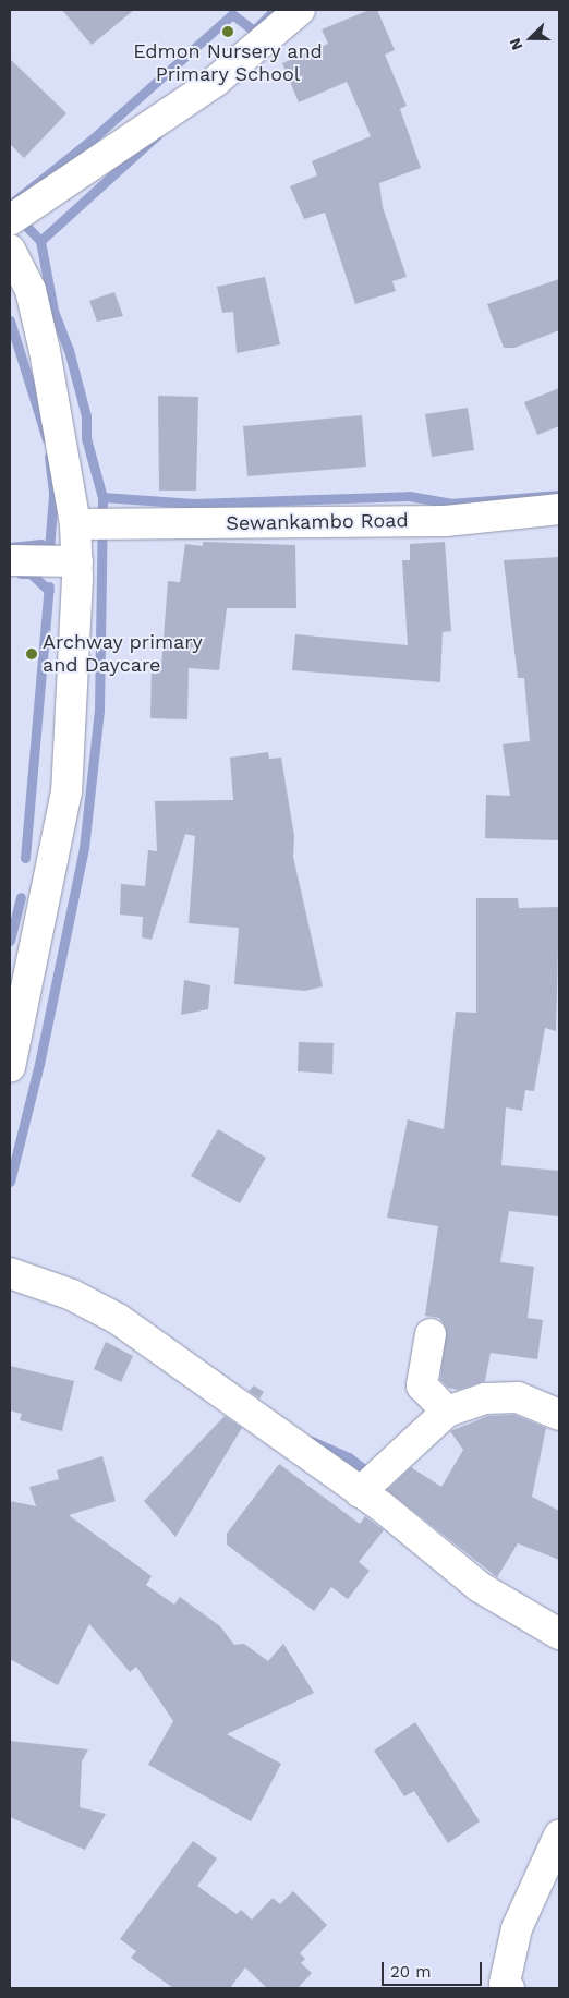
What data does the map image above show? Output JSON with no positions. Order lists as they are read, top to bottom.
{
  "streets": {
    "street": ["Sewankambo Road"]
  },
  "places": ["Edmon Nursery and Primary School", "Archway primary and Daycare"],
  "scale_bar": "20 m",
  "north": "left"
}
